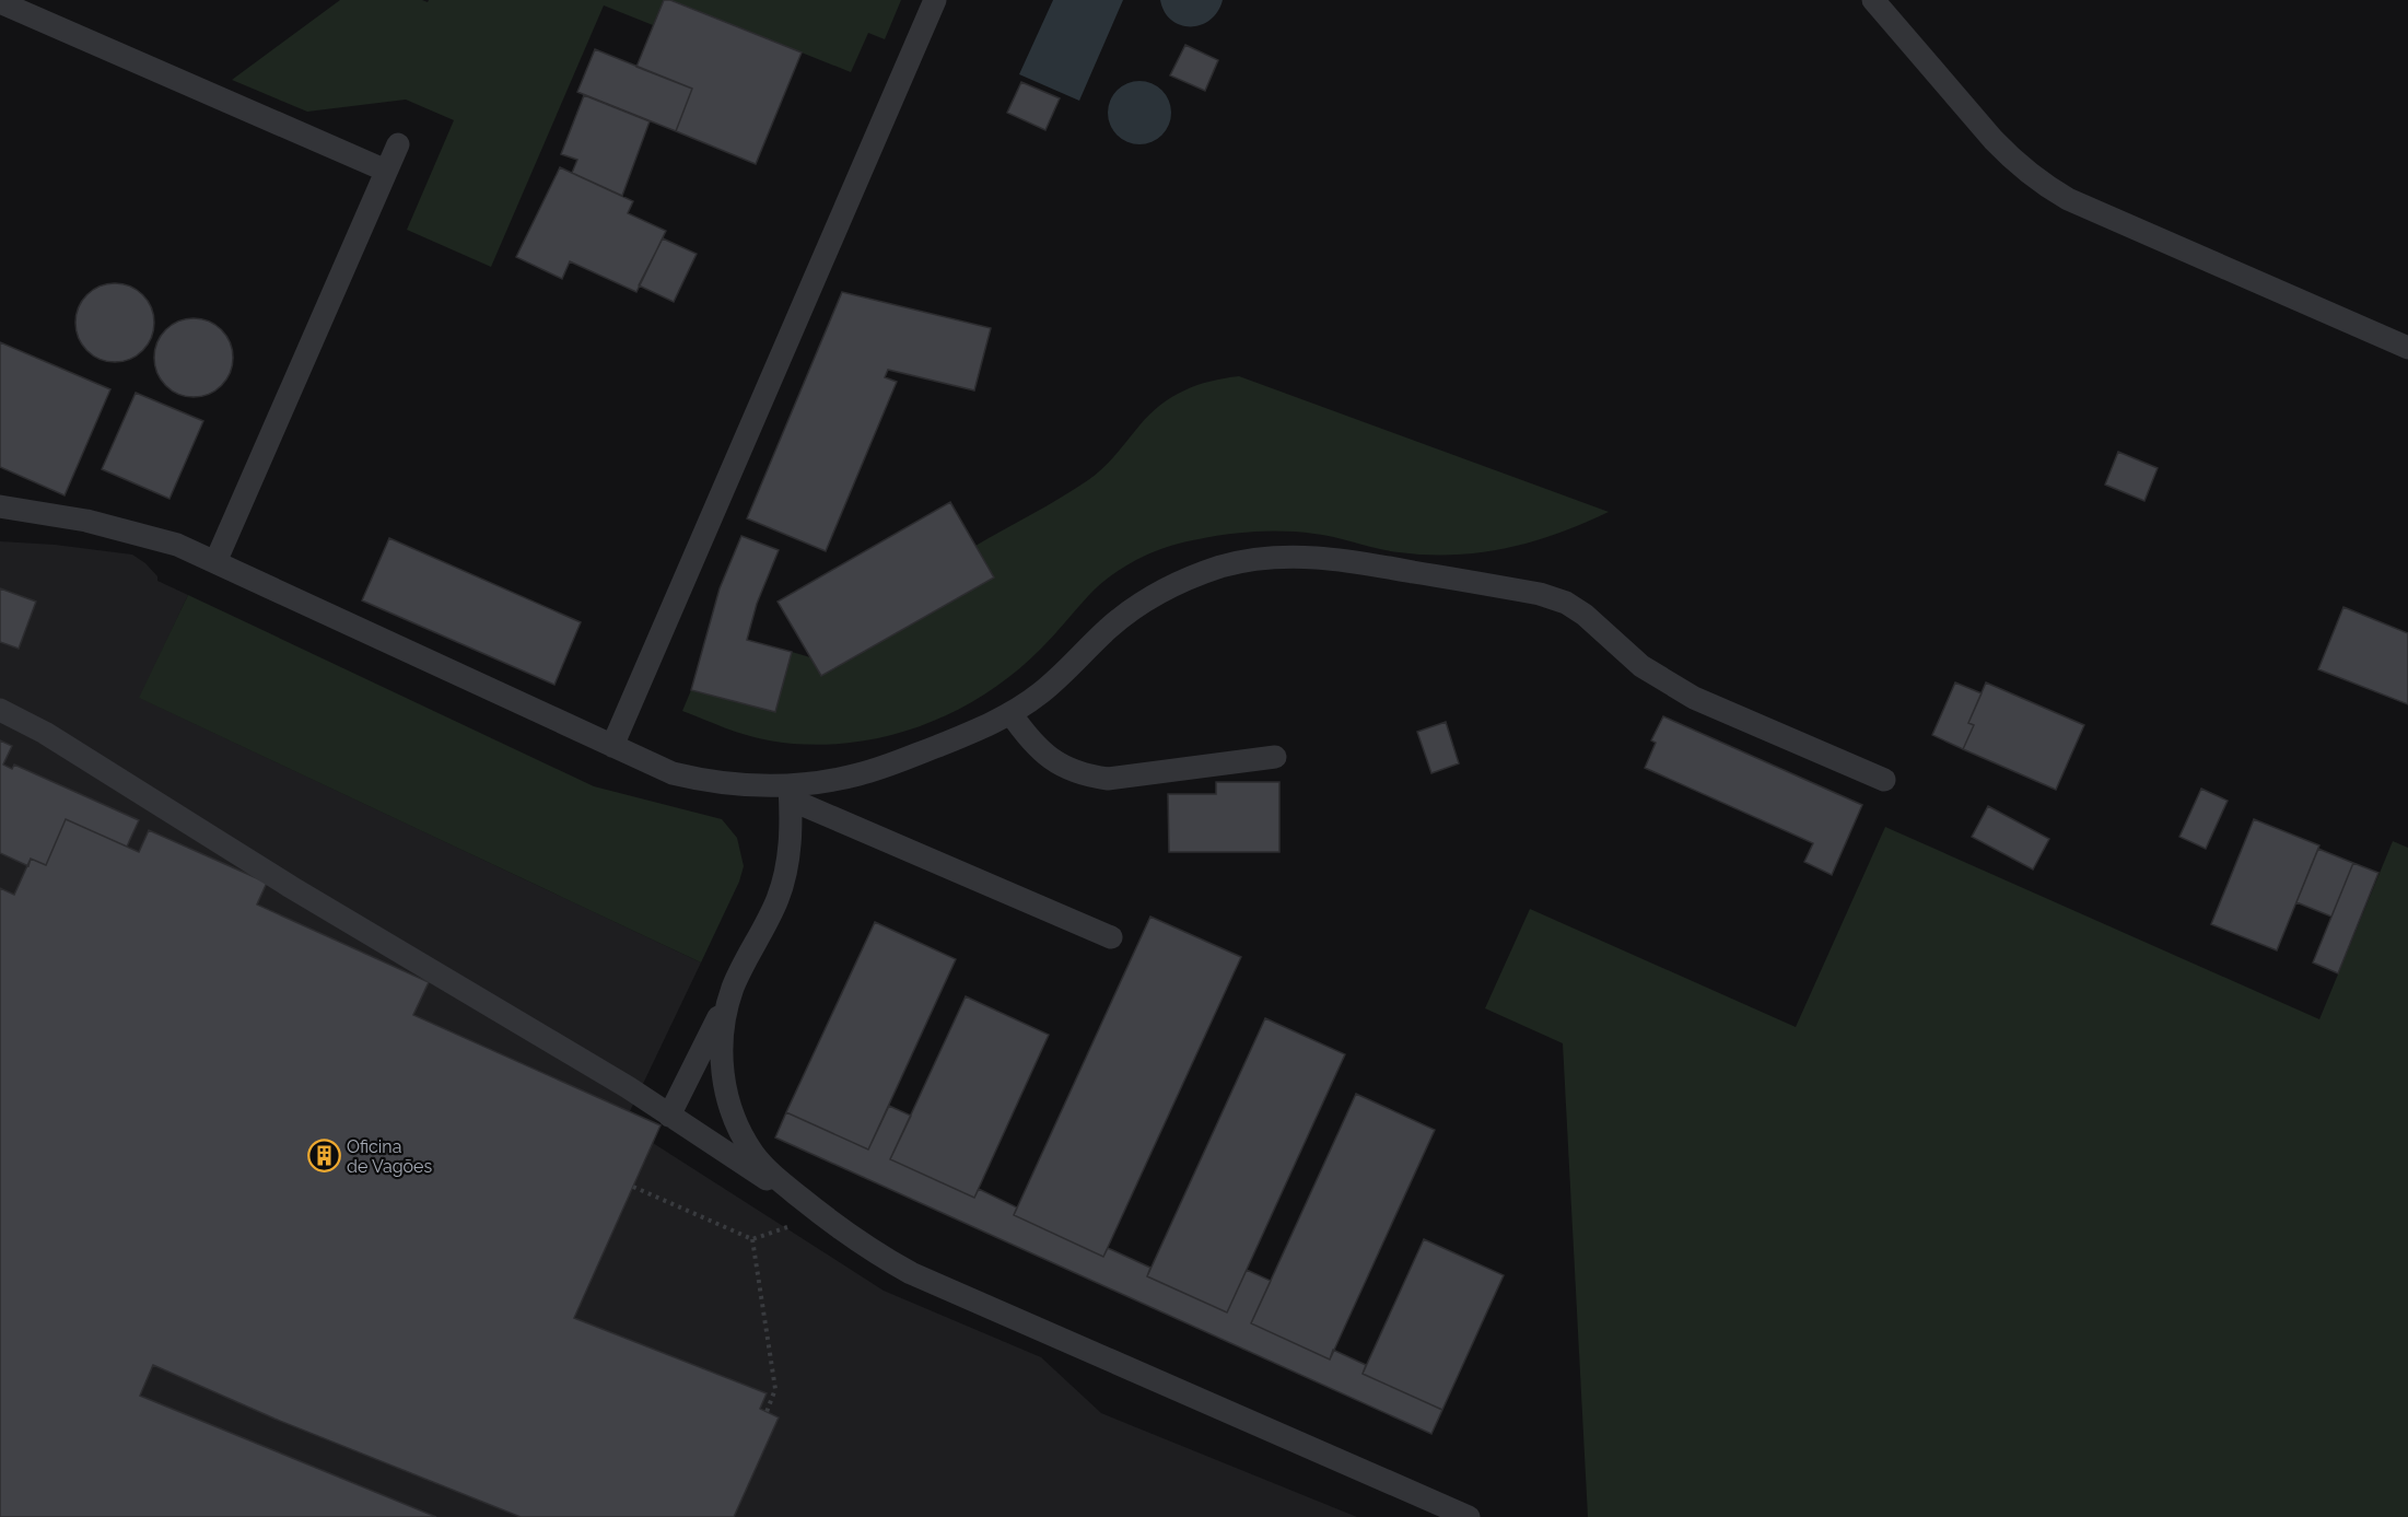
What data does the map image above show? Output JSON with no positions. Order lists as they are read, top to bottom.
{
  "places": {
    "building": ["Oficina de Vagões"]
  }
}
